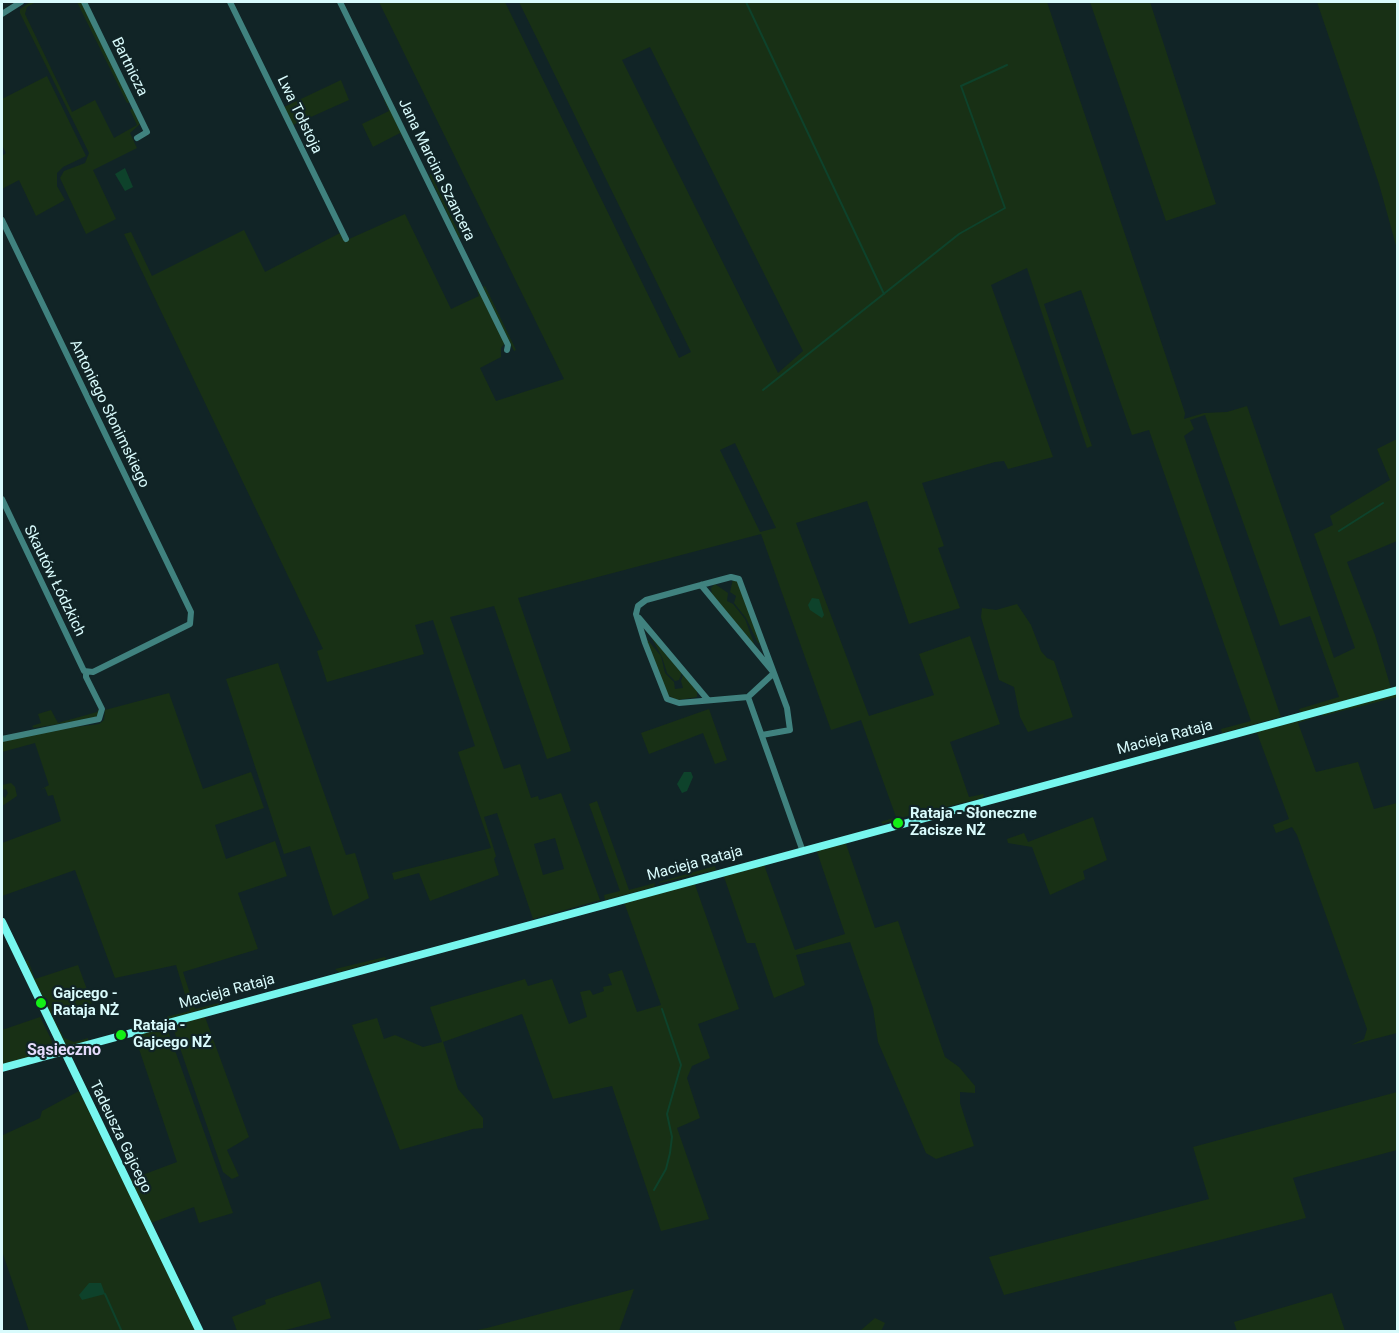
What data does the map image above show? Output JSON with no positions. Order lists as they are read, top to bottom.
{
  "streets": {
    "street": [
      "Bartnicza",
      "Lwa Tołstoja",
      "Jana Marcina Szancera",
      "Antoniego Słonimskiego",
      "Skautów Łódzkich",
      "Macieja Rataja",
      "Tadeusza Gajcego"
    ]
  },
  "crossings": [
    ["Antoniego Słonimskiego", "Skautów Łódzkich"],
    ["Macieja Rataja", "Tadeusza Gajcego"]
  ],
  "districts": ["Sąsieczno"],
  "places": ["Rataja - Słoneczne Zacisze NŻ", "Gajcego - Rataja NŻ", "Rataja - Gajcego NŻ"]
}
